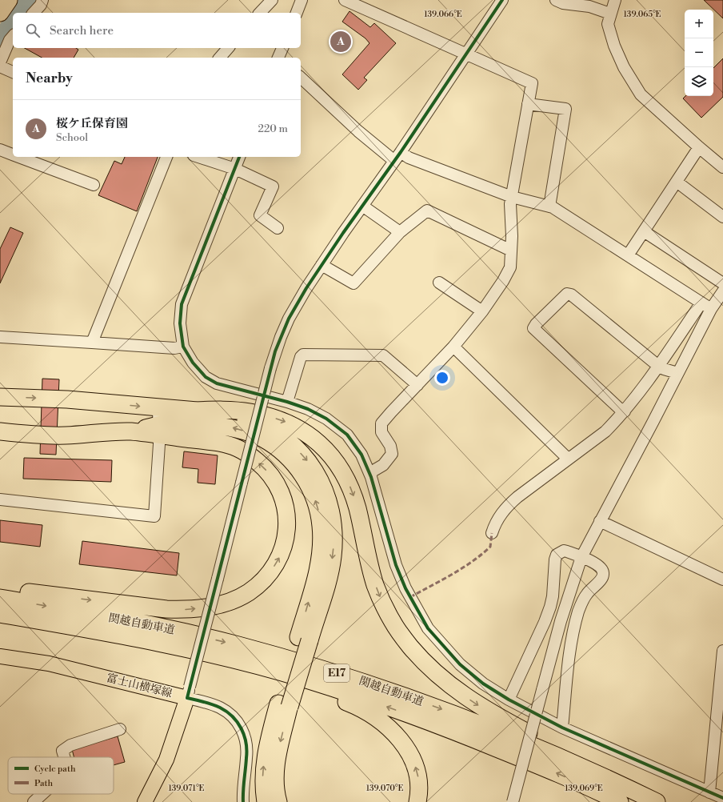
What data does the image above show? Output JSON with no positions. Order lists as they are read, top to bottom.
{
  "streets": {
    "highway": ["関越自動車道", "E17"],
    "main road": ["富士山横塚線"]
  },
  "legend": ["Cycle path", "Path"],
  "page": {
    "map_buttons": ["+", "−"],
    "search": "Search here",
    "pins": "A",
    "heading": "Nearby",
    "list": [
      {
        "mark": "A",
        "name": "桜ケ丘保育園",
        "note": "School",
        "value": "220 m"
      }
    ]
  },
  "coordinates": [
    "139.066°E",
    "139.065°E",
    "139.071°E",
    "139.070°E",
    "139.069°E"
  ]
}
